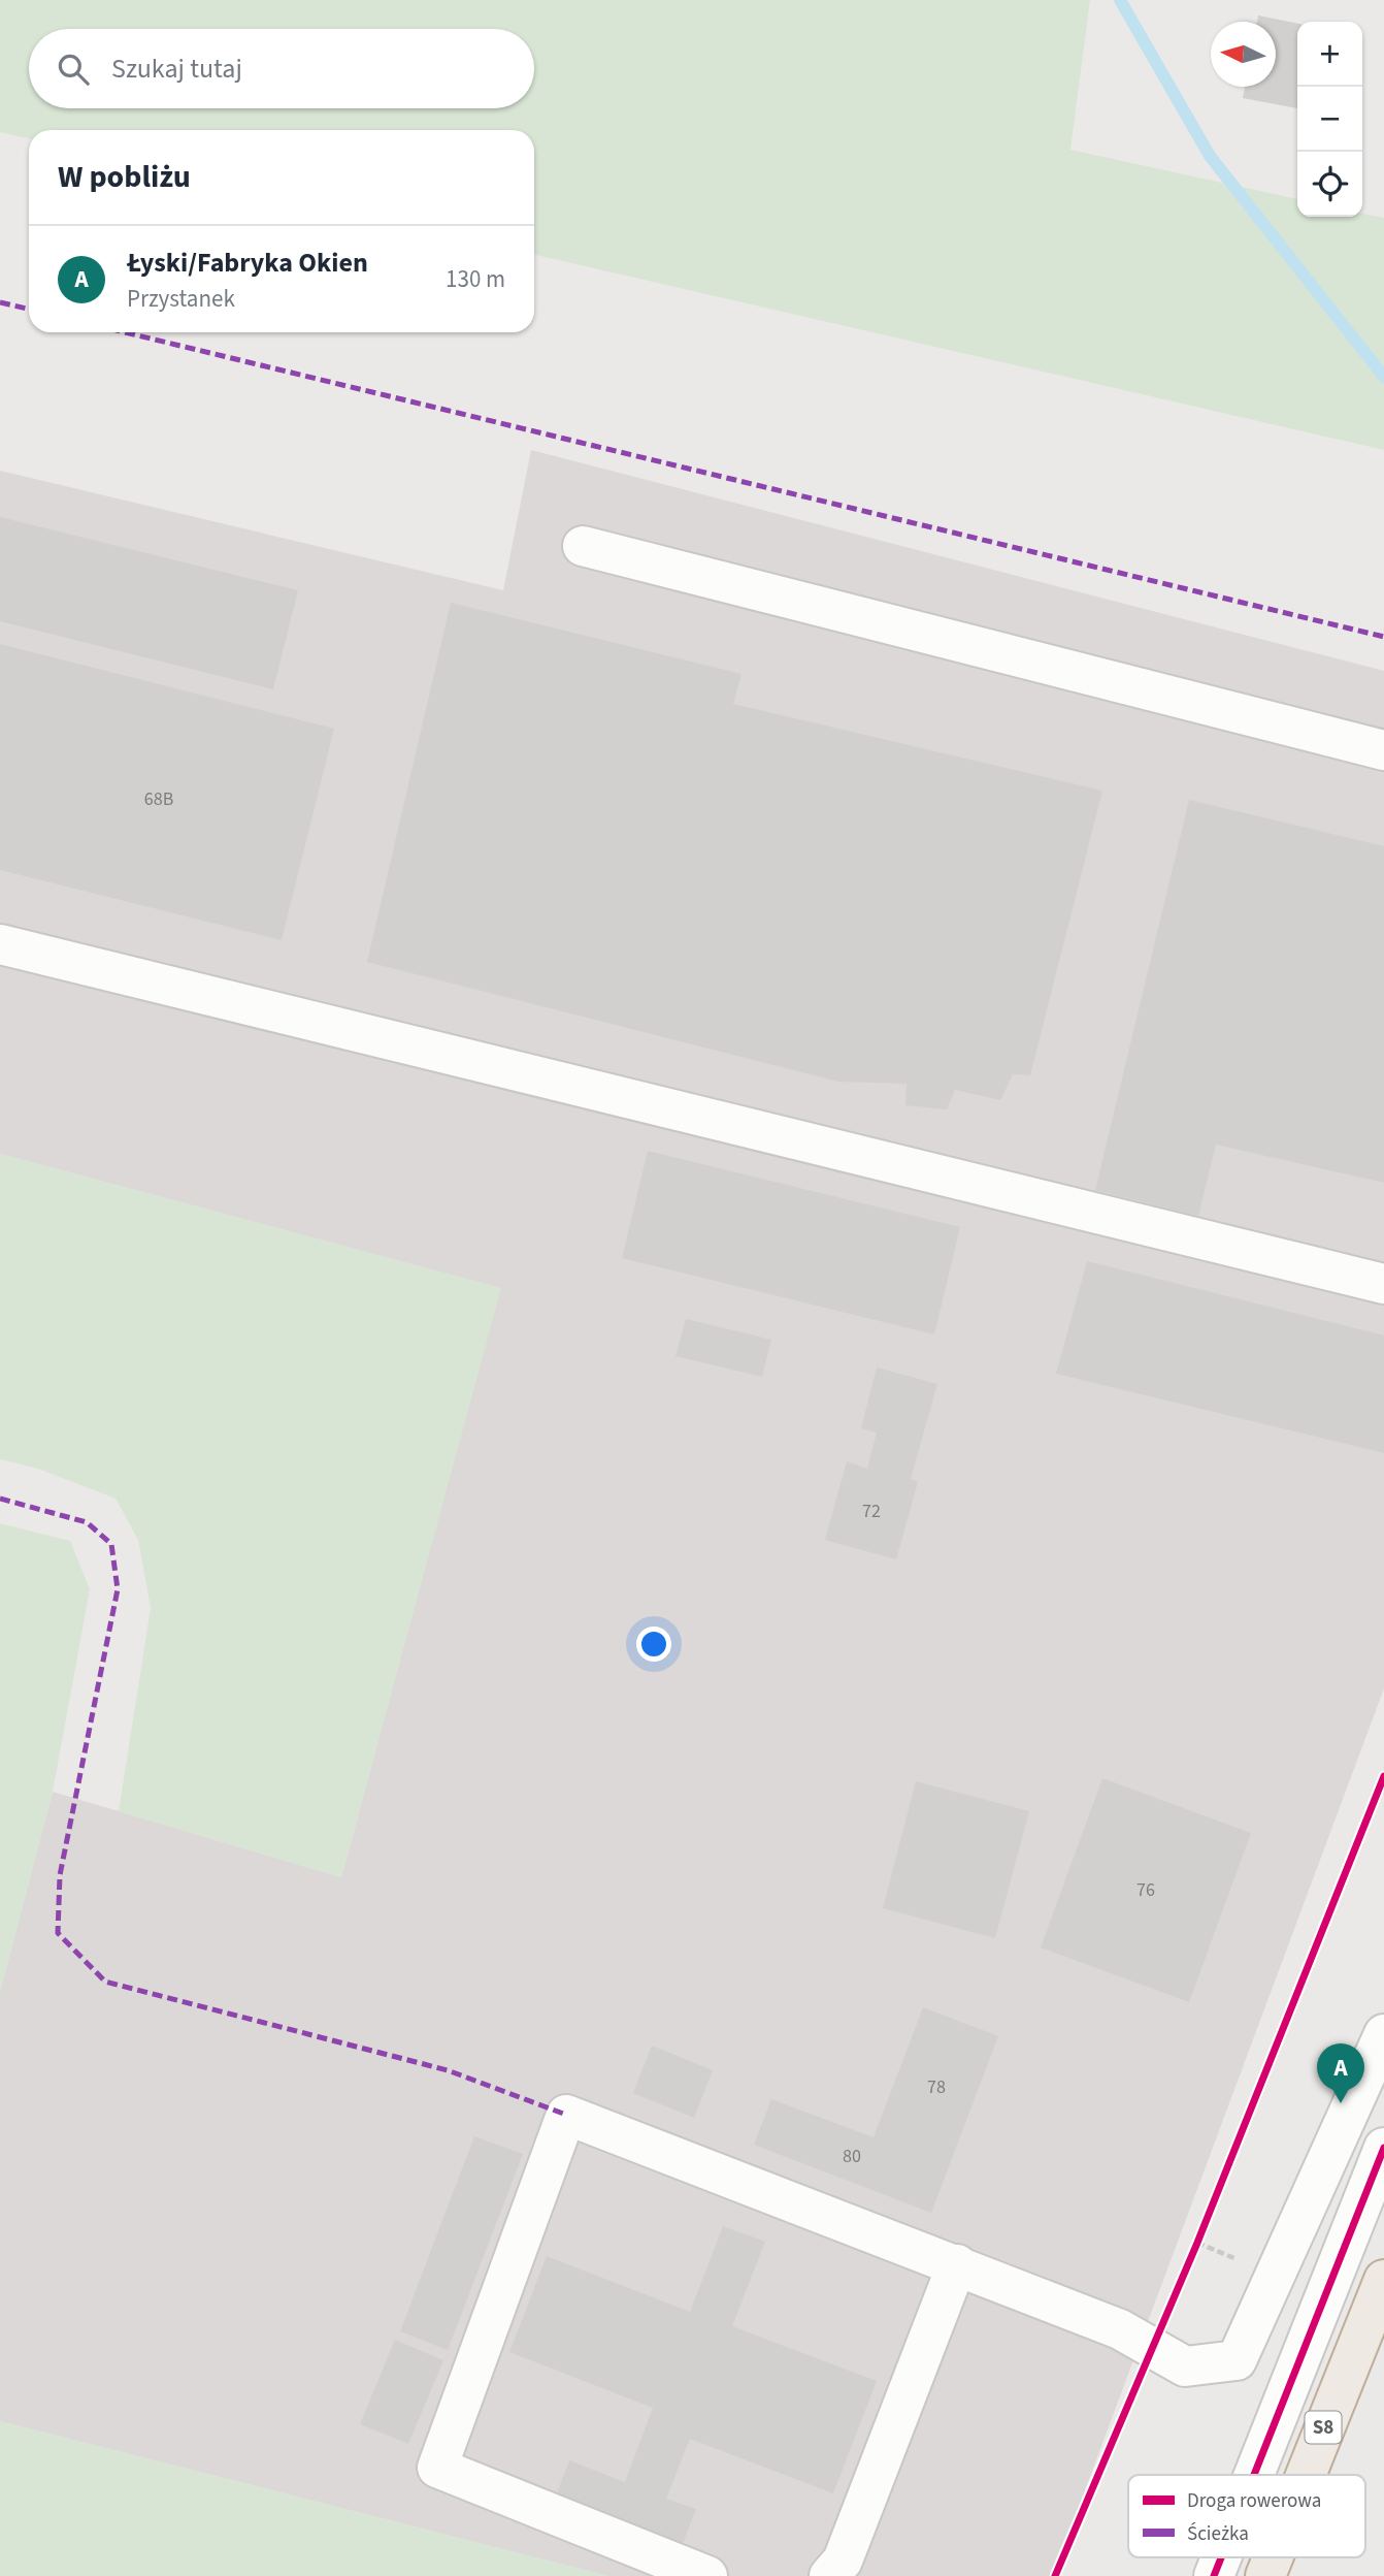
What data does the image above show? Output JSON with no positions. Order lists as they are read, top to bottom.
{
  "streets": {
    "highway": ["S8"]
  },
  "house_numbers": [
    "68B",
    "72",
    "76",
    "78",
    "80"
  ],
  "legend": ["Droga rowerowa", "Ścieżka"],
  "north": "left",
  "page": {
    "map_buttons": ["+", "−"],
    "search": "Szukaj tutaj",
    "heading": "W pobliżu",
    "list": [
      {
        "mark": "A",
        "name": "Łyski/Fabryka Okien",
        "note": "Przystanek",
        "value": "130 m"
      }
    ],
    "pins": "A"
  }
}
